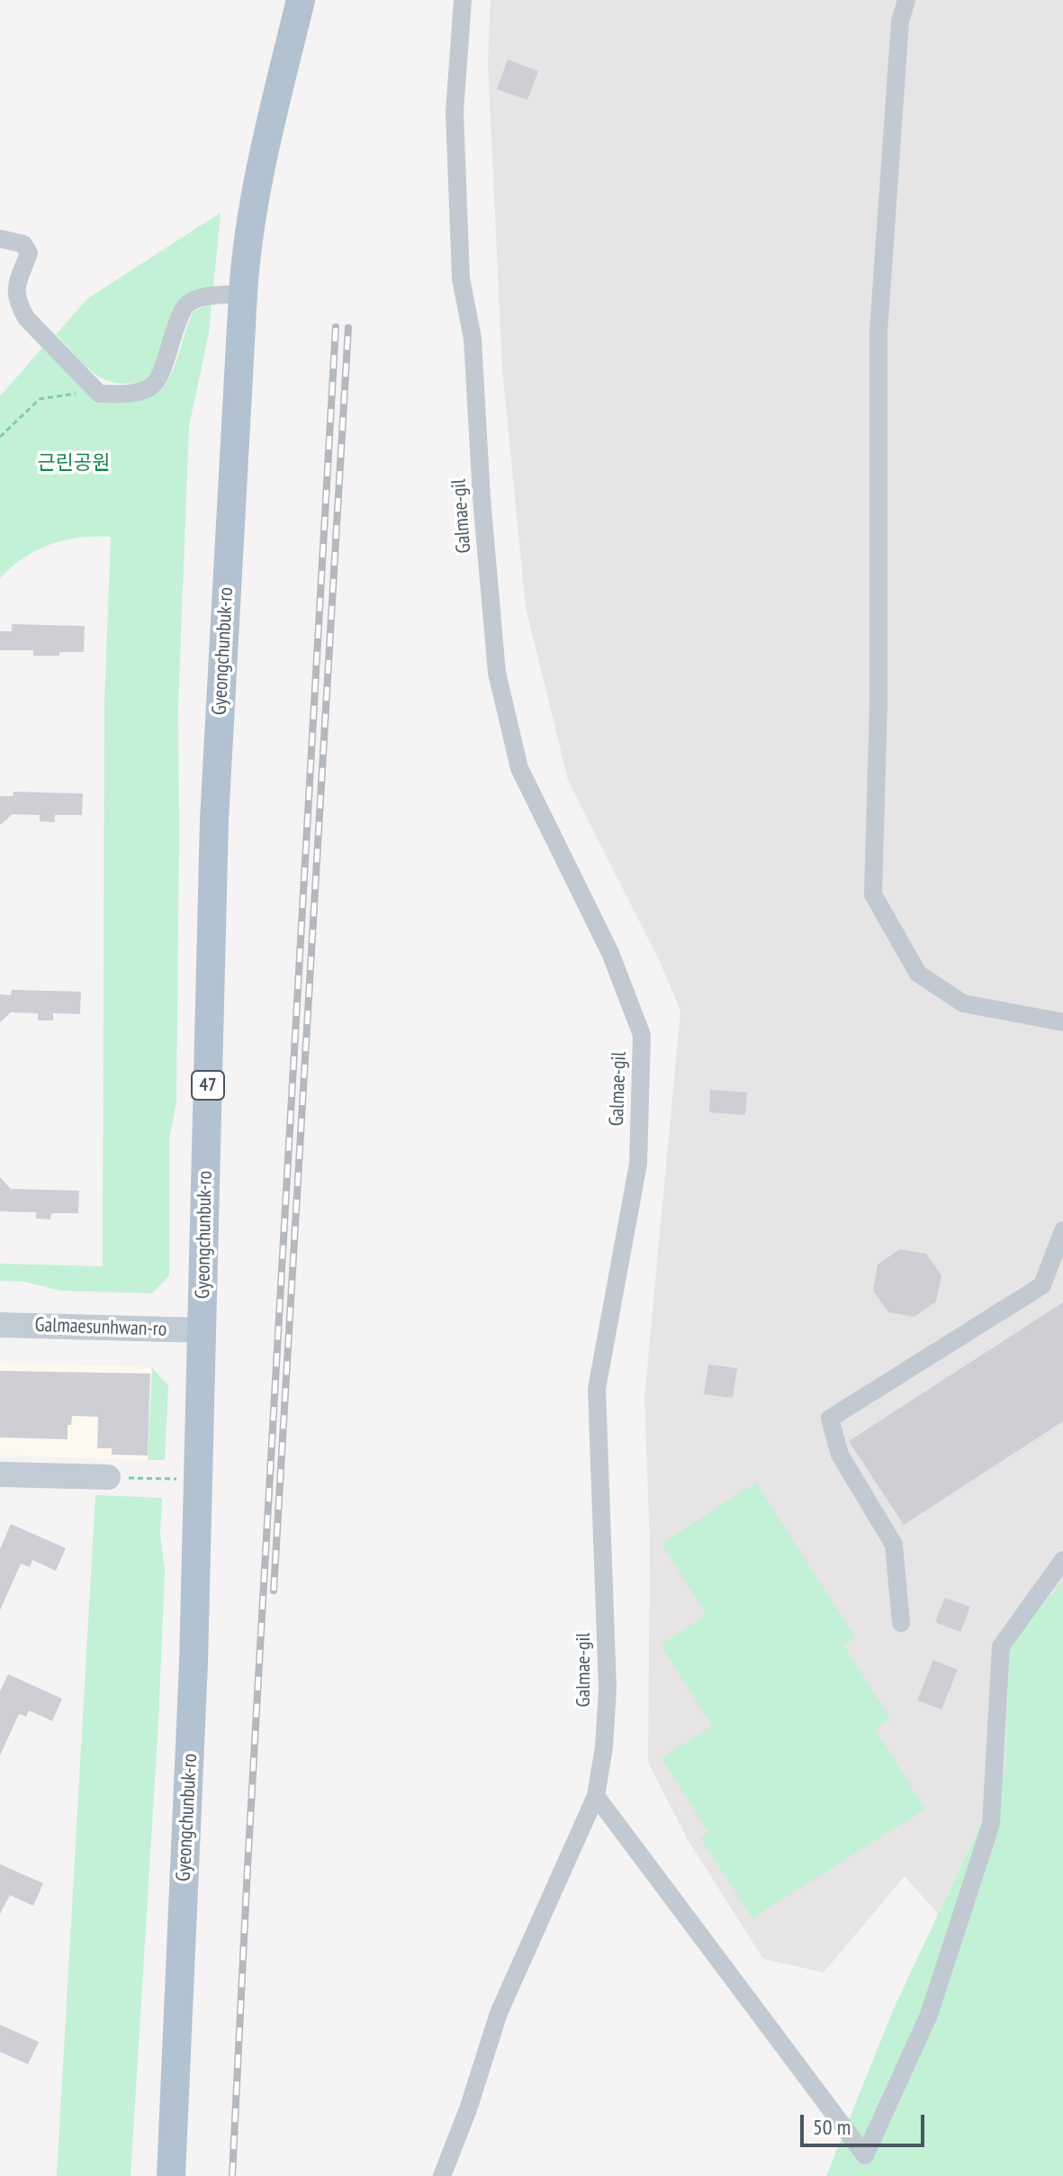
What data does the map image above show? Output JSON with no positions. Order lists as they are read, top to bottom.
{
  "streets": {
    "main road": ["Gyeongchunbuk-ro", "47"],
    "street": ["Galmae-gil", "Galmaesunhwan-ro"]
  },
  "crossings": [
    ["Gyeongchunbuk-ro", "Galmaesunhwan-ro"]
  ],
  "parks": ["근린공원"],
  "scale_bar": "50 m"
}
